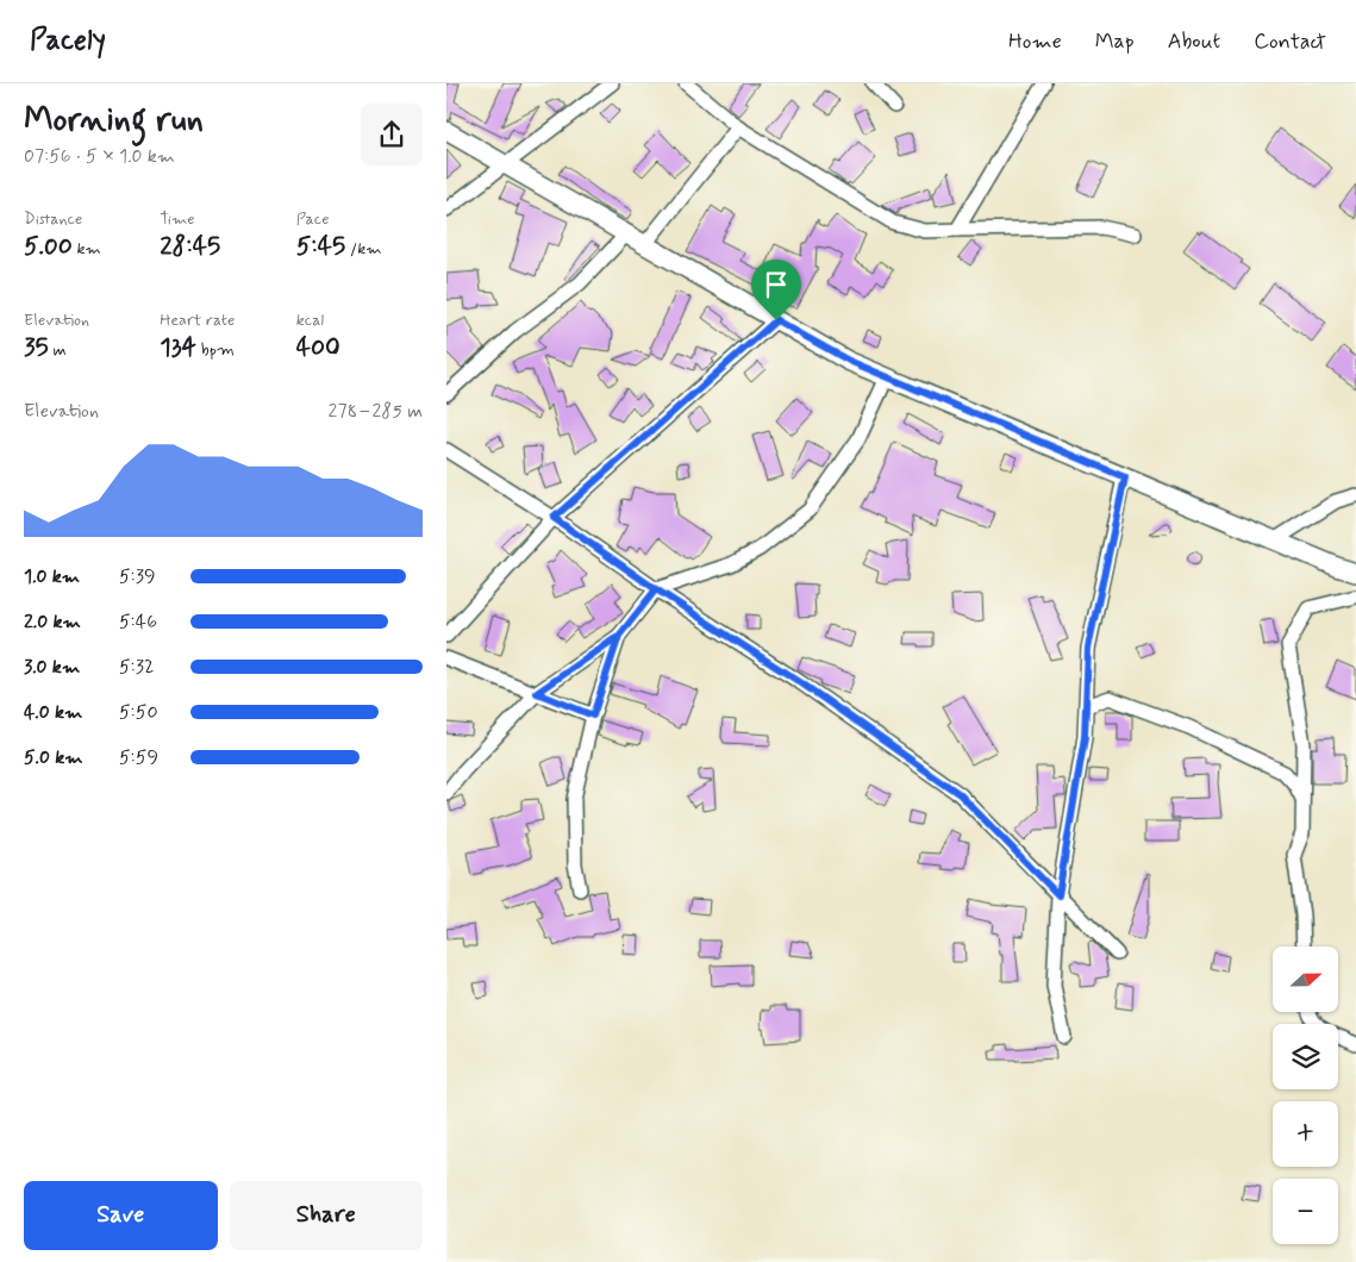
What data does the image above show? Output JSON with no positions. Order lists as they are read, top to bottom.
{
  "north": "right",
  "page": {
    "header": "Pacely",
    "nav": [
      "Home",
      "Map",
      "About",
      "Contact"
    ],
    "heading": ["Morning run", "07:56 · 5 × 1.0 km"],
    "stats": [
      ["Distance", "5.00 km"],
      ["Time", "28:45"],
      ["Pace", "5:45 /km"],
      ["Elevation", "35 m"],
      ["Heart rate", "134 bpm"],
      ["kcal", "400"]
    ],
    "chart": ["Elevation", "278–285 m"],
    "list": [
      {
        "name": "1.0 km",
        "note": "5:39"
      },
      {
        "name": "2.0 km",
        "note": "5:46"
      },
      {
        "name": "3.0 km",
        "note": "5:32"
      },
      {
        "name": "4.0 km",
        "note": "5:50"
      },
      {
        "name": "5.0 km",
        "note": "5:59"
      }
    ],
    "map_buttons": ["+", "−"],
    "buttons": ["Save", "Share"]
  }
}
